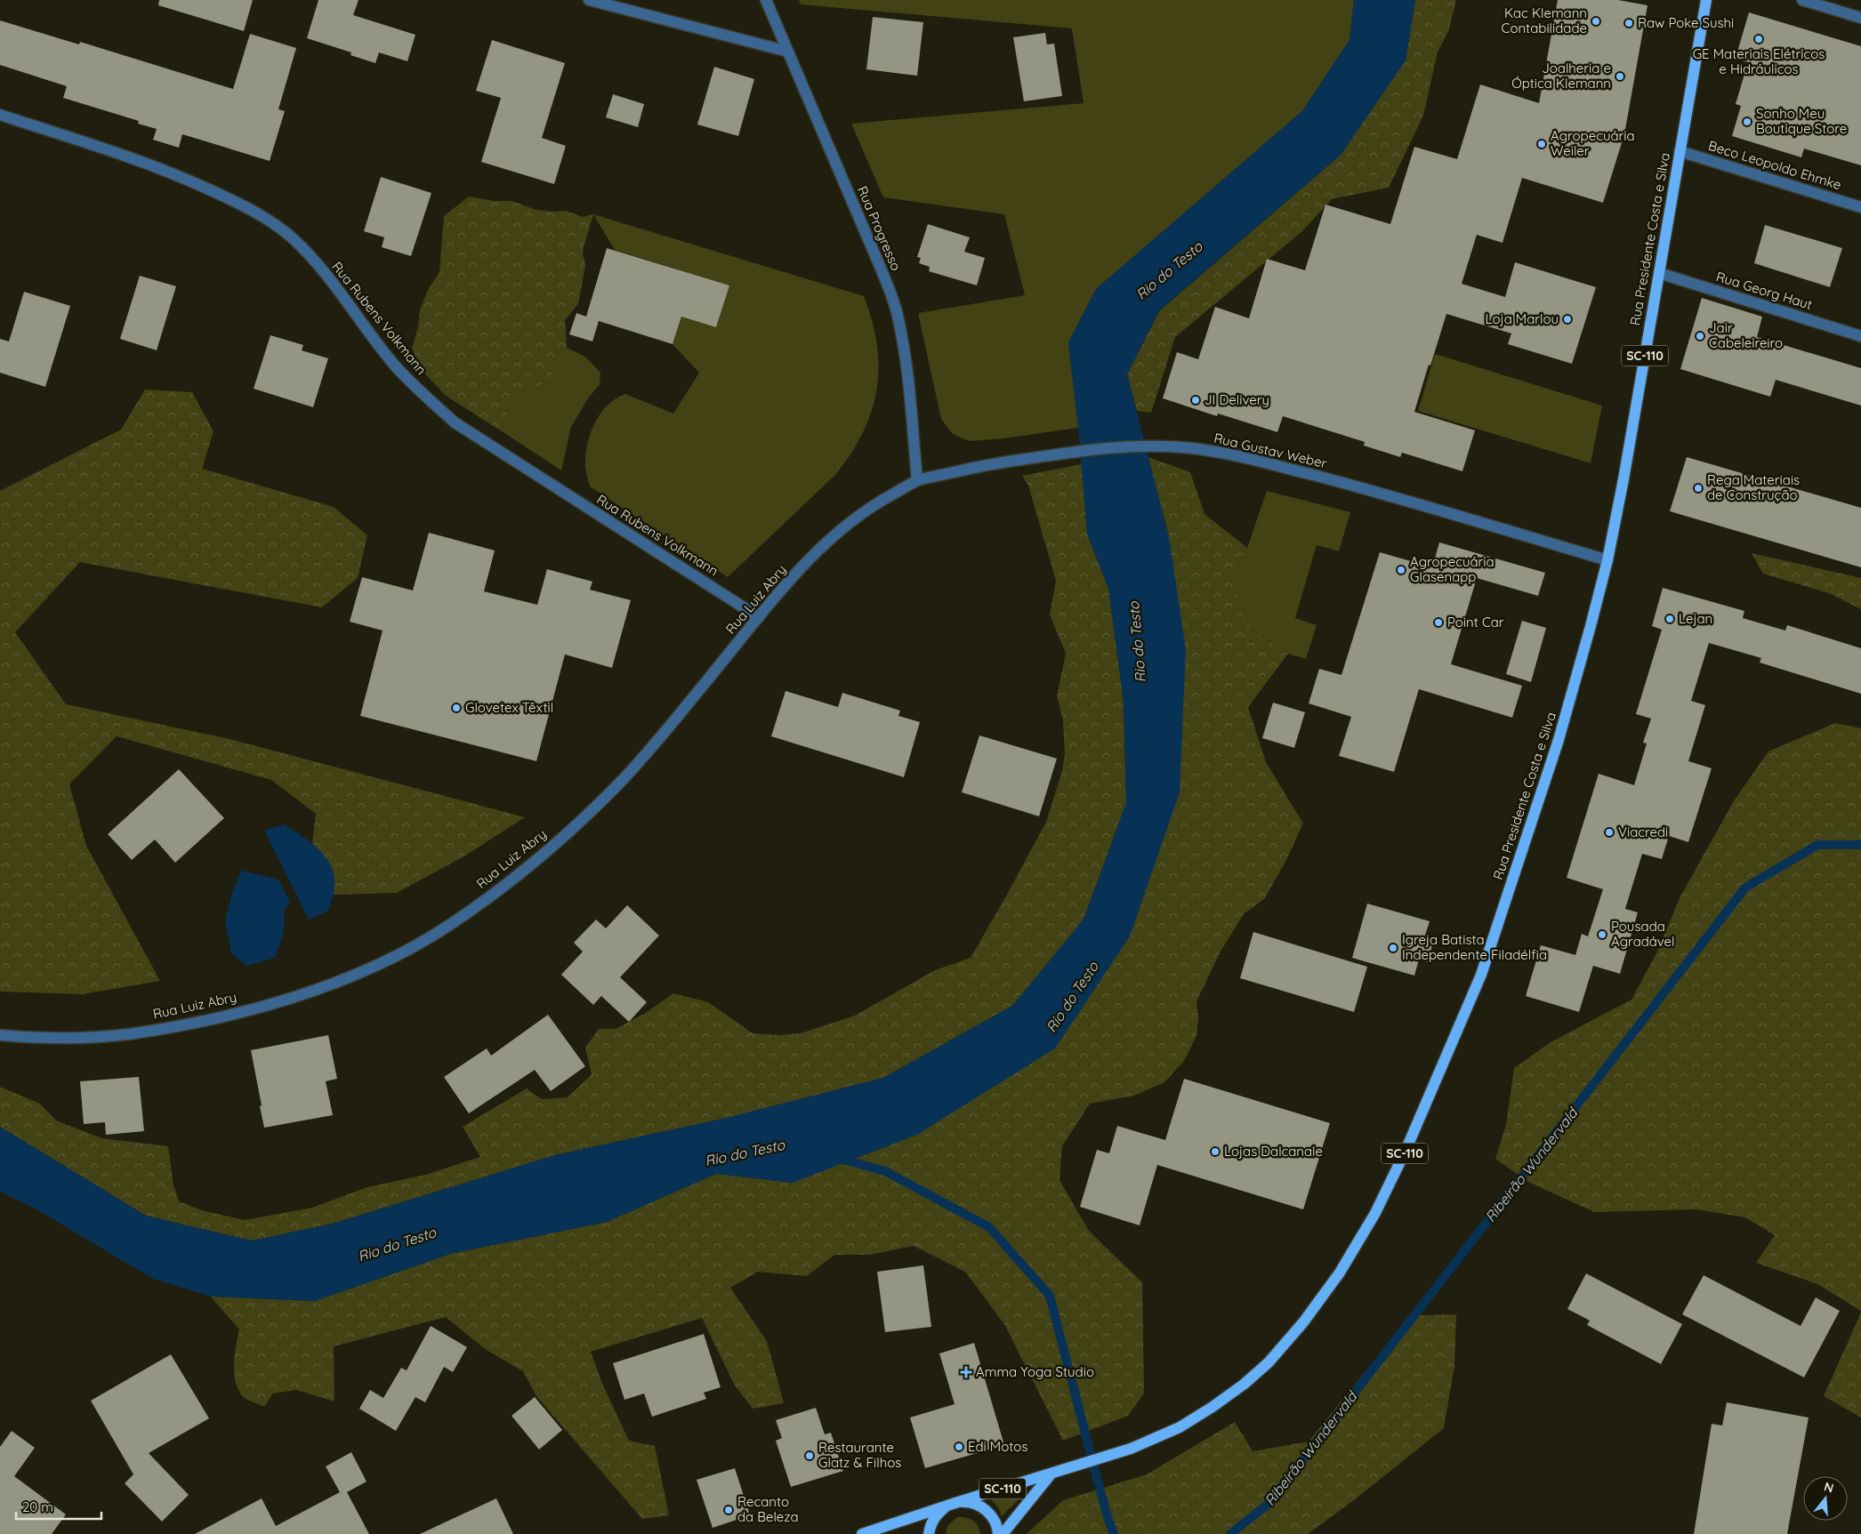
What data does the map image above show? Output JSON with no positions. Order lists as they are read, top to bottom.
{
  "streets": {
    "main road": ["Rua Presidente Costa e Silva", "SC-110"],
    "street": [
      "Beco Leopoldo Ehmke",
      "Rua Progresso",
      "Rua Georg Haut",
      "Rua Rubens Volkmann",
      "Rua Gustav Weber",
      "Rua Luiz Abry"
    ]
  },
  "crossings": [
    ["Beco Leopoldo Ehmke", "Rua Presidente Costa e Silva"],
    ["Rua Progresso", "Rua Gustav Weber"],
    ["Rua Progresso", "Rua Luiz Abry"],
    ["Rua Presidente Costa e Silva", "Rua Georg Haut"],
    ["Rua Presidente Costa e Silva", "SC-110"],
    ["Rua Presidente Costa e Silva", "Rua Gustav Weber"],
    ["Rua Rubens Volkmann", "Rua Luiz Abry"],
    ["Rua Gustav Weber", "Rua Luiz Abry"]
  ],
  "water": ["Rio do Testo", "Ribeirão Wundervald"],
  "places": {
    "other": [
      "Kac Klemann Contabilidade",
      "Raw Poke Sushi",
      "GE Materiais Elétricos e Hidráulicos",
      "Joalheria e Óptica Klemann",
      "Sonho Meu Boutique Store",
      "Agropecuária Weiler",
      "Loja Marlou",
      "Jair Cabeleireiro",
      "JI Delivery",
      "Rega Materiais de Construção",
      "Agropecuária Glasenapp",
      "Lejan",
      "Point Car",
      "Glovetex Têxtil",
      "Viacredi",
      "Pousada Agradável",
      "Igreja Batista Independente Filadélfia",
      "Lojas Dalcanale",
      "Edi Motos",
      "Restaurante Glatz & Filhos",
      "Recanto da Beleza"
    ],
    "health": ["Amma Yoga Studio"]
  },
  "scale_bar": "20 m",
  "north": "top"
}
